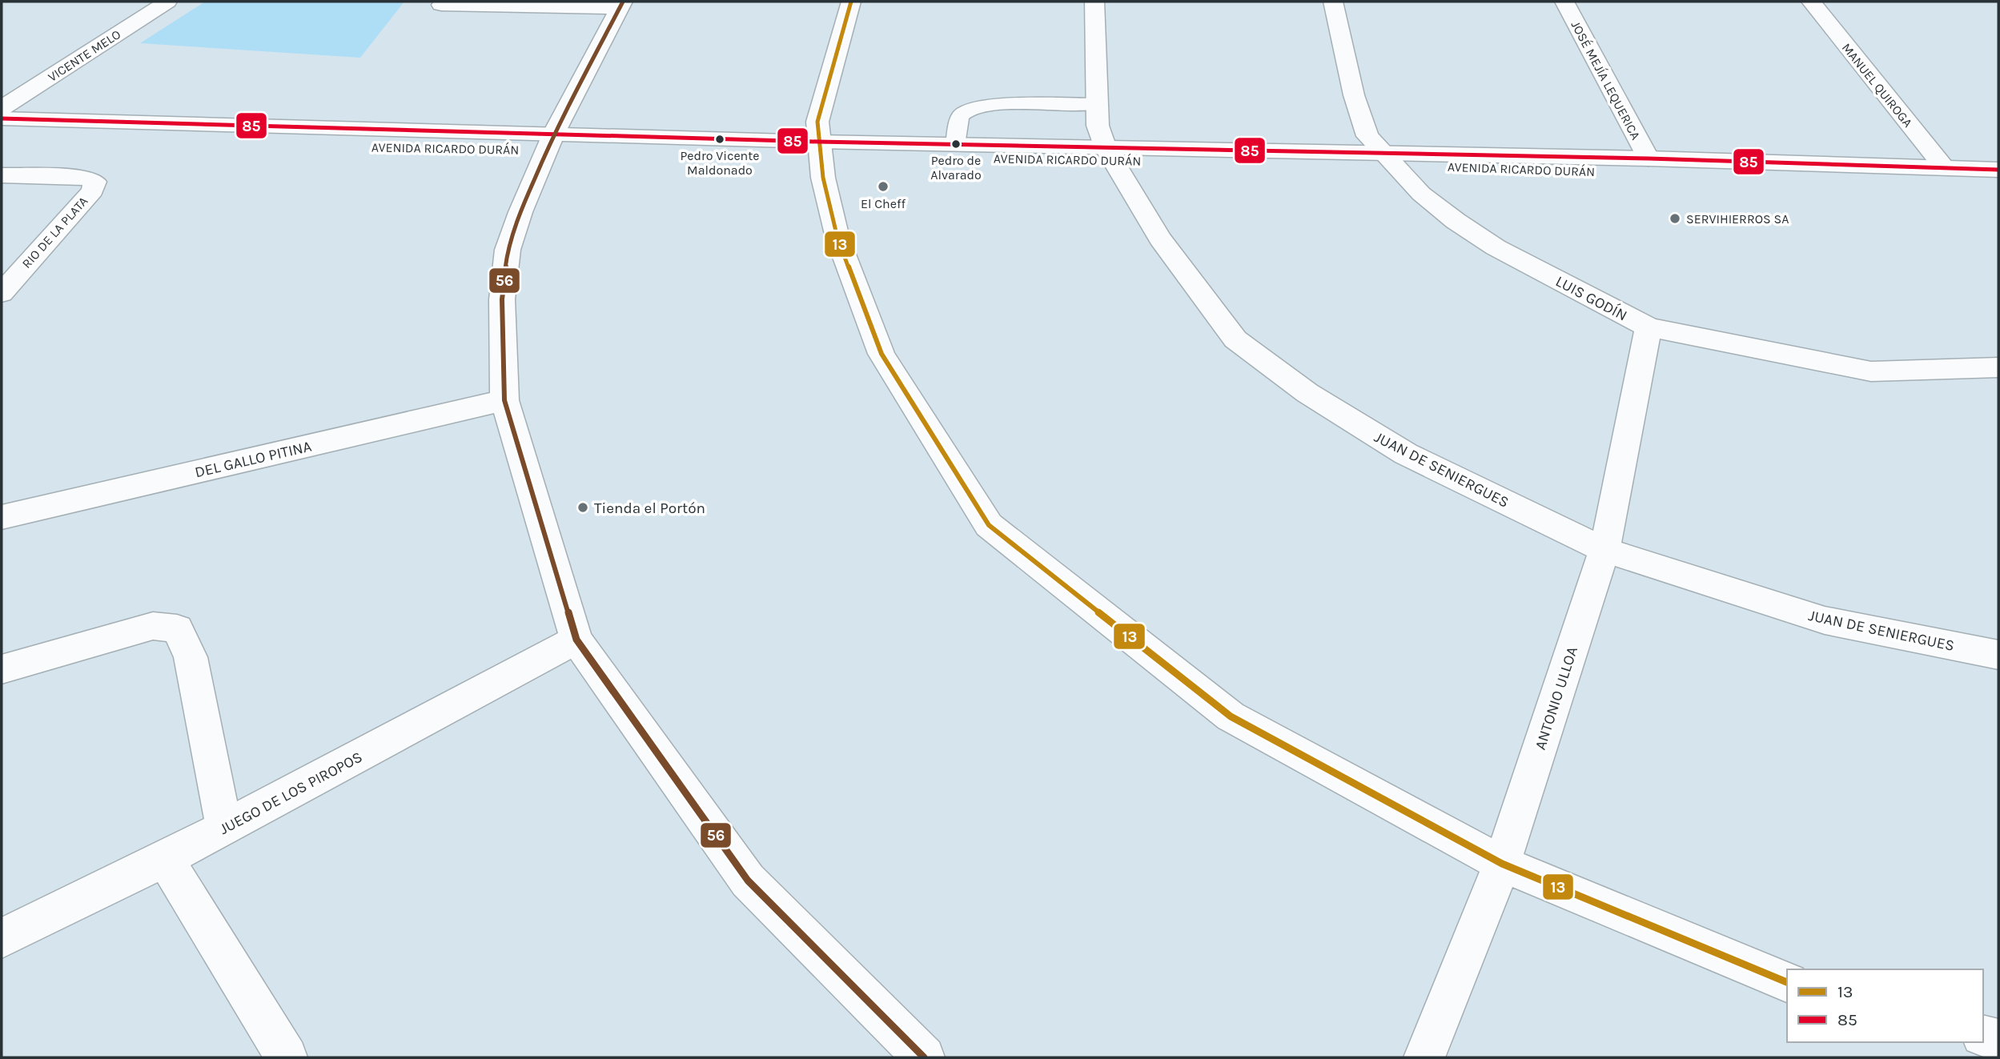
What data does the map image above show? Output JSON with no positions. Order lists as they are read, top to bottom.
{
  "streets": {
    "street": [
      "VICENTE MELO",
      "JOSÉ MEJÍA LEQUERICA",
      "MANUEL QUIROGA",
      "AVENIDA RICARDO DURÁN",
      "RIO DE LA PLATA",
      "LUIS GODÍN",
      "DEL GALLO PITINA",
      "JUAN DE SENIERGUES",
      "ANTONIO ULLOA",
      "JUEGO DE LOS PIROPOS"
    ]
  },
  "crossings": [
    ["JOSÉ MEJÍA LEQUERICA", "AVENIDA RICARDO DURÁN"],
    ["MANUEL QUIROGA", "AVENIDA RICARDO DURÁN"],
    ["AVENIDA RICARDO DURÁN", "LUIS GODÍN"],
    ["AVENIDA RICARDO DURÁN", "JUAN DE SENIERGUES"],
    ["LUIS GODÍN", "ANTONIO ULLOA"],
    ["JUAN DE SENIERGUES", "ANTONIO ULLOA"]
  ],
  "places": [
    "Pedro Vicente Maldonado",
    "Pedro de Alvarado",
    "El Cheff",
    "SERVIHIERROS SA",
    "Tienda el Portón"
  ],
  "lines": ["transit line 13", "transit line 56", "transit line 85"],
  "legend": ["13", "85"]
}
